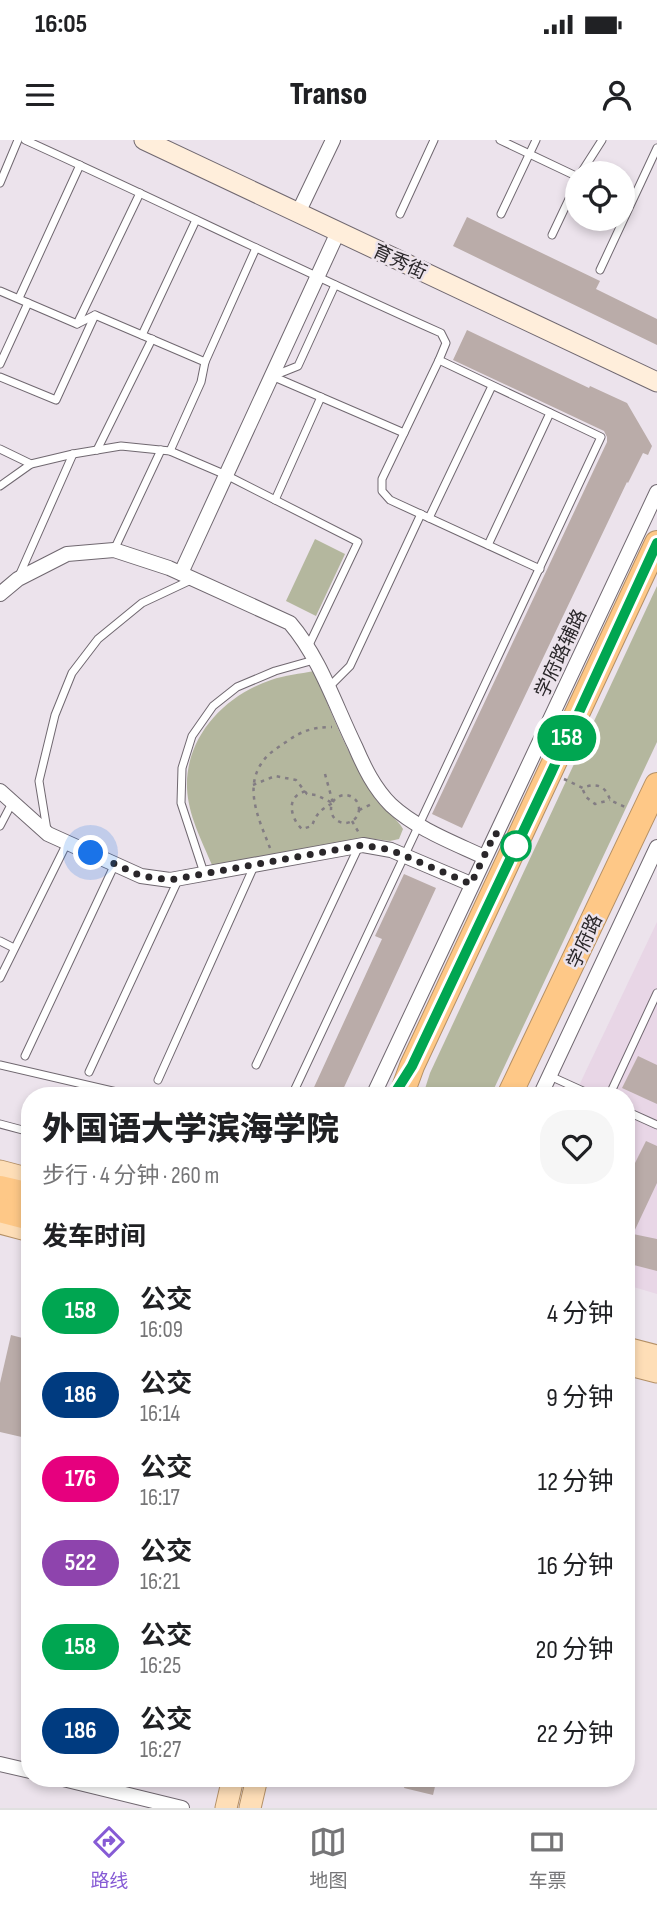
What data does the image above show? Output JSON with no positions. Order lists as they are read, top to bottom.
{
  "streets": {
    "highway": ["学府路"],
    "street": ["育秀街", "学府路辅路"]
  },
  "lines": ["bus line 158"],
  "page": {
    "status": "16:05",
    "header": "Transo",
    "on_map": "158",
    "heading": [
      ["外国语大学滨海学院", "步行 · 4 分钟 · 260 m"],
      "发车时间"
    ],
    "list": [
      {
        "mark": "158",
        "name": "公交",
        "note": "16:09",
        "value": "4 分钟"
      },
      {
        "mark": "186",
        "name": "公交",
        "note": "16:14",
        "value": "9 分钟"
      },
      {
        "mark": "176",
        "name": "公交",
        "note": "16:17",
        "value": "12 分钟"
      },
      {
        "mark": "522",
        "name": "公交",
        "note": "16:21",
        "value": "16 分钟"
      },
      {
        "mark": "158",
        "name": "公交",
        "note": "16:25",
        "value": "20 分钟"
      },
      {
        "mark": "186",
        "name": "公交",
        "note": "16:27",
        "value": "22 分钟"
      }
    ],
    "tabs": ["路线", "地图", "车票"]
  }
}
